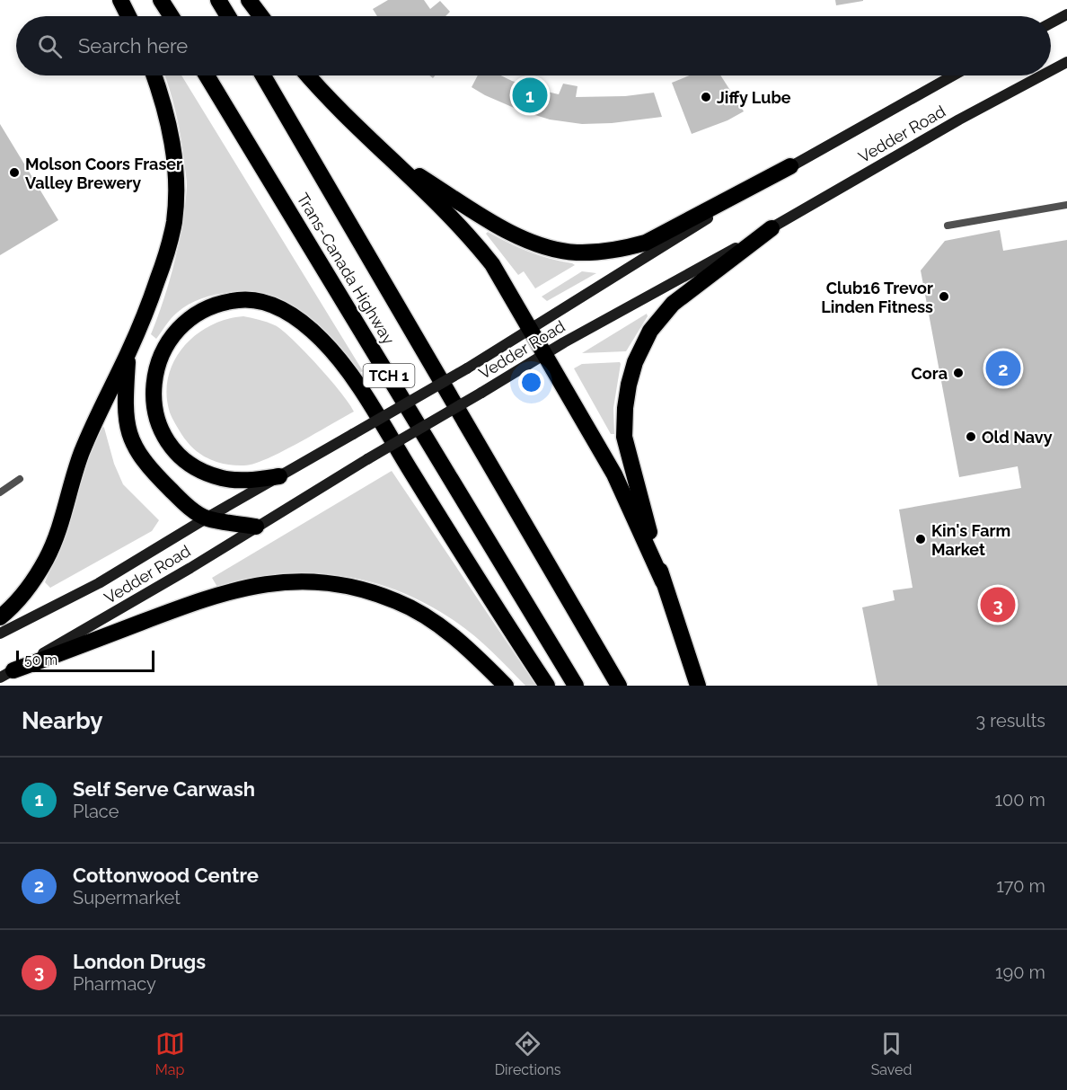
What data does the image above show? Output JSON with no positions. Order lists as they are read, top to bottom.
{
  "streets": {
    "highway": ["Trans-Canada Highway", "TCH 1"],
    "main road": ["Vedder Road"]
  },
  "places": [
    "Jiffy Lube",
    "Molson Coors Fraser Valley Brewery",
    "Club16 Trevor Linden Fitness",
    "Cora",
    "Old Navy",
    "Kin's Farm Market"
  ],
  "scale_bar": "50 m",
  "page": {
    "search": "Search here",
    "pins": ["1", "2", "3"],
    "scale": "50 m",
    "heading": ["Nearby", "3 results"],
    "list": [
      {
        "mark": "1",
        "name": "Self Serve Carwash",
        "note": "Place",
        "value": "100 m"
      },
      {
        "mark": "2",
        "name": "Cottonwood Centre",
        "note": "Supermarket",
        "value": "170 m"
      },
      {
        "mark": "3",
        "name": "London Drugs",
        "note": "Pharmacy",
        "value": "190 m"
      }
    ],
    "nav": ["Map", "Directions", "Saved"]
  }
}
